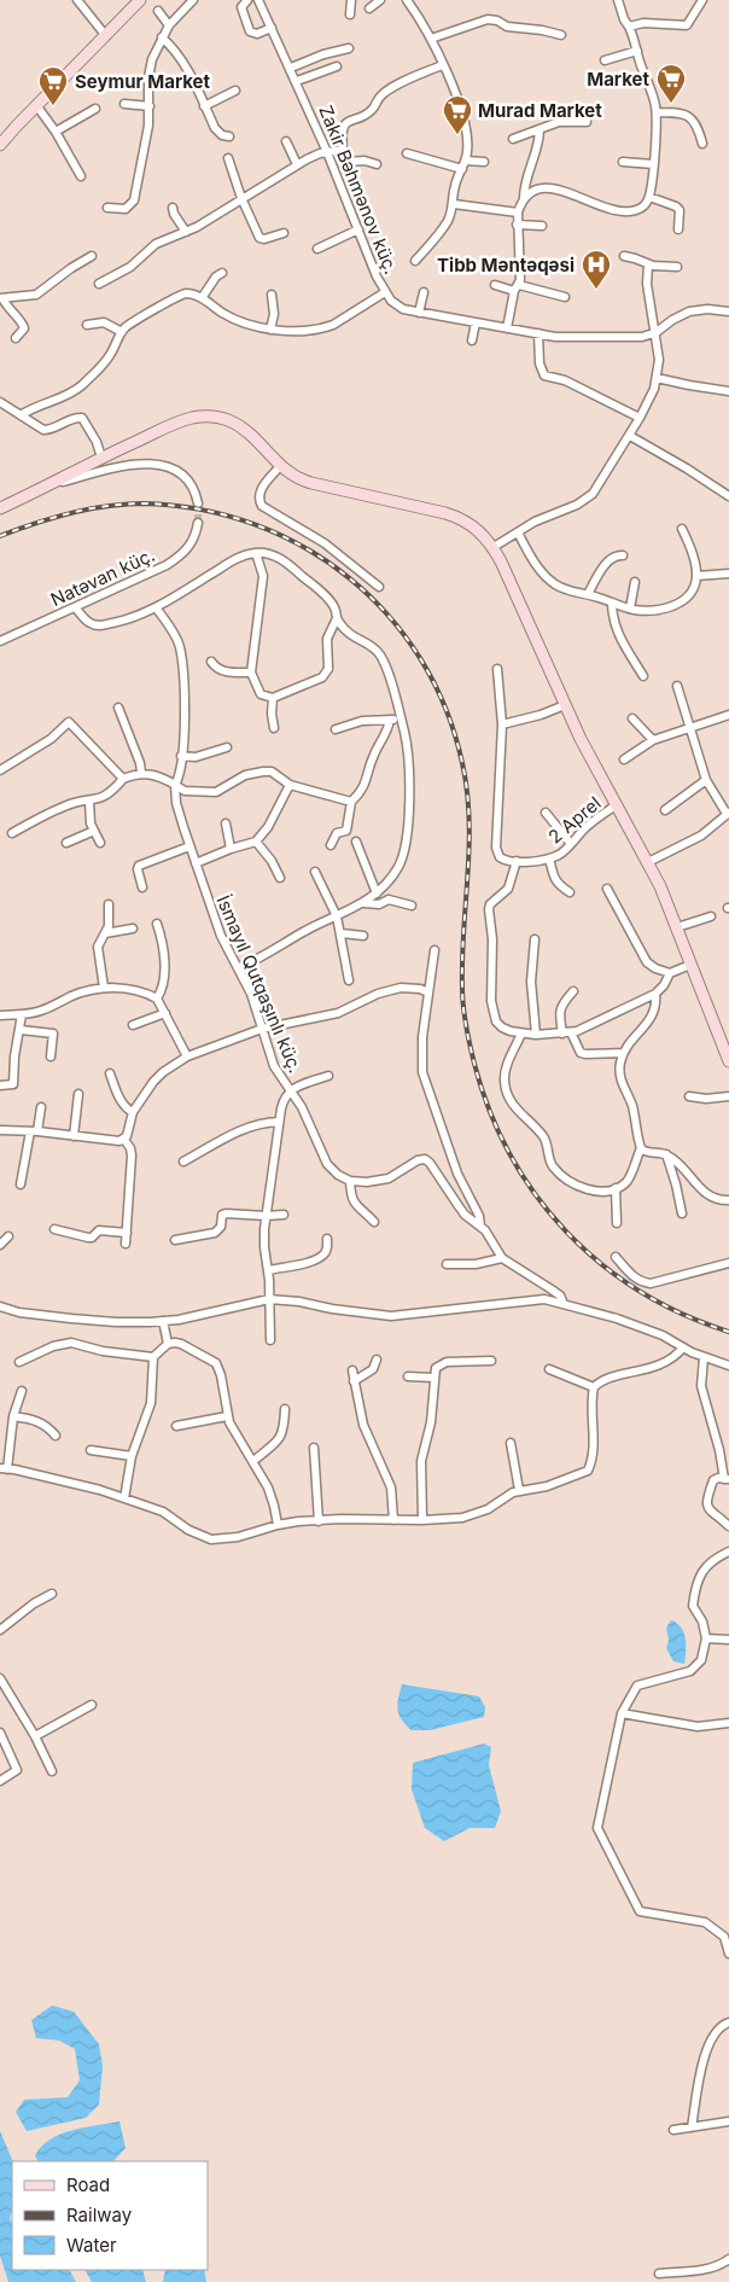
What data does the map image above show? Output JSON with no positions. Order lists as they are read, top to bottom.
{
  "streets": {
    "street": [
      "Zakir Bəhmənov küç.",
      "Natəvan küç.",
      "2 Aprel",
      "İsmayıl Qutqaşınlı küç."
    ]
  },
  "places": {
    "supermarket": ["Market", "Seymur Market", "Murad Market"],
    "hospital": ["Tibb Məntəqəsi"]
  },
  "legend": ["Road", "Railway", "Water"]
}
